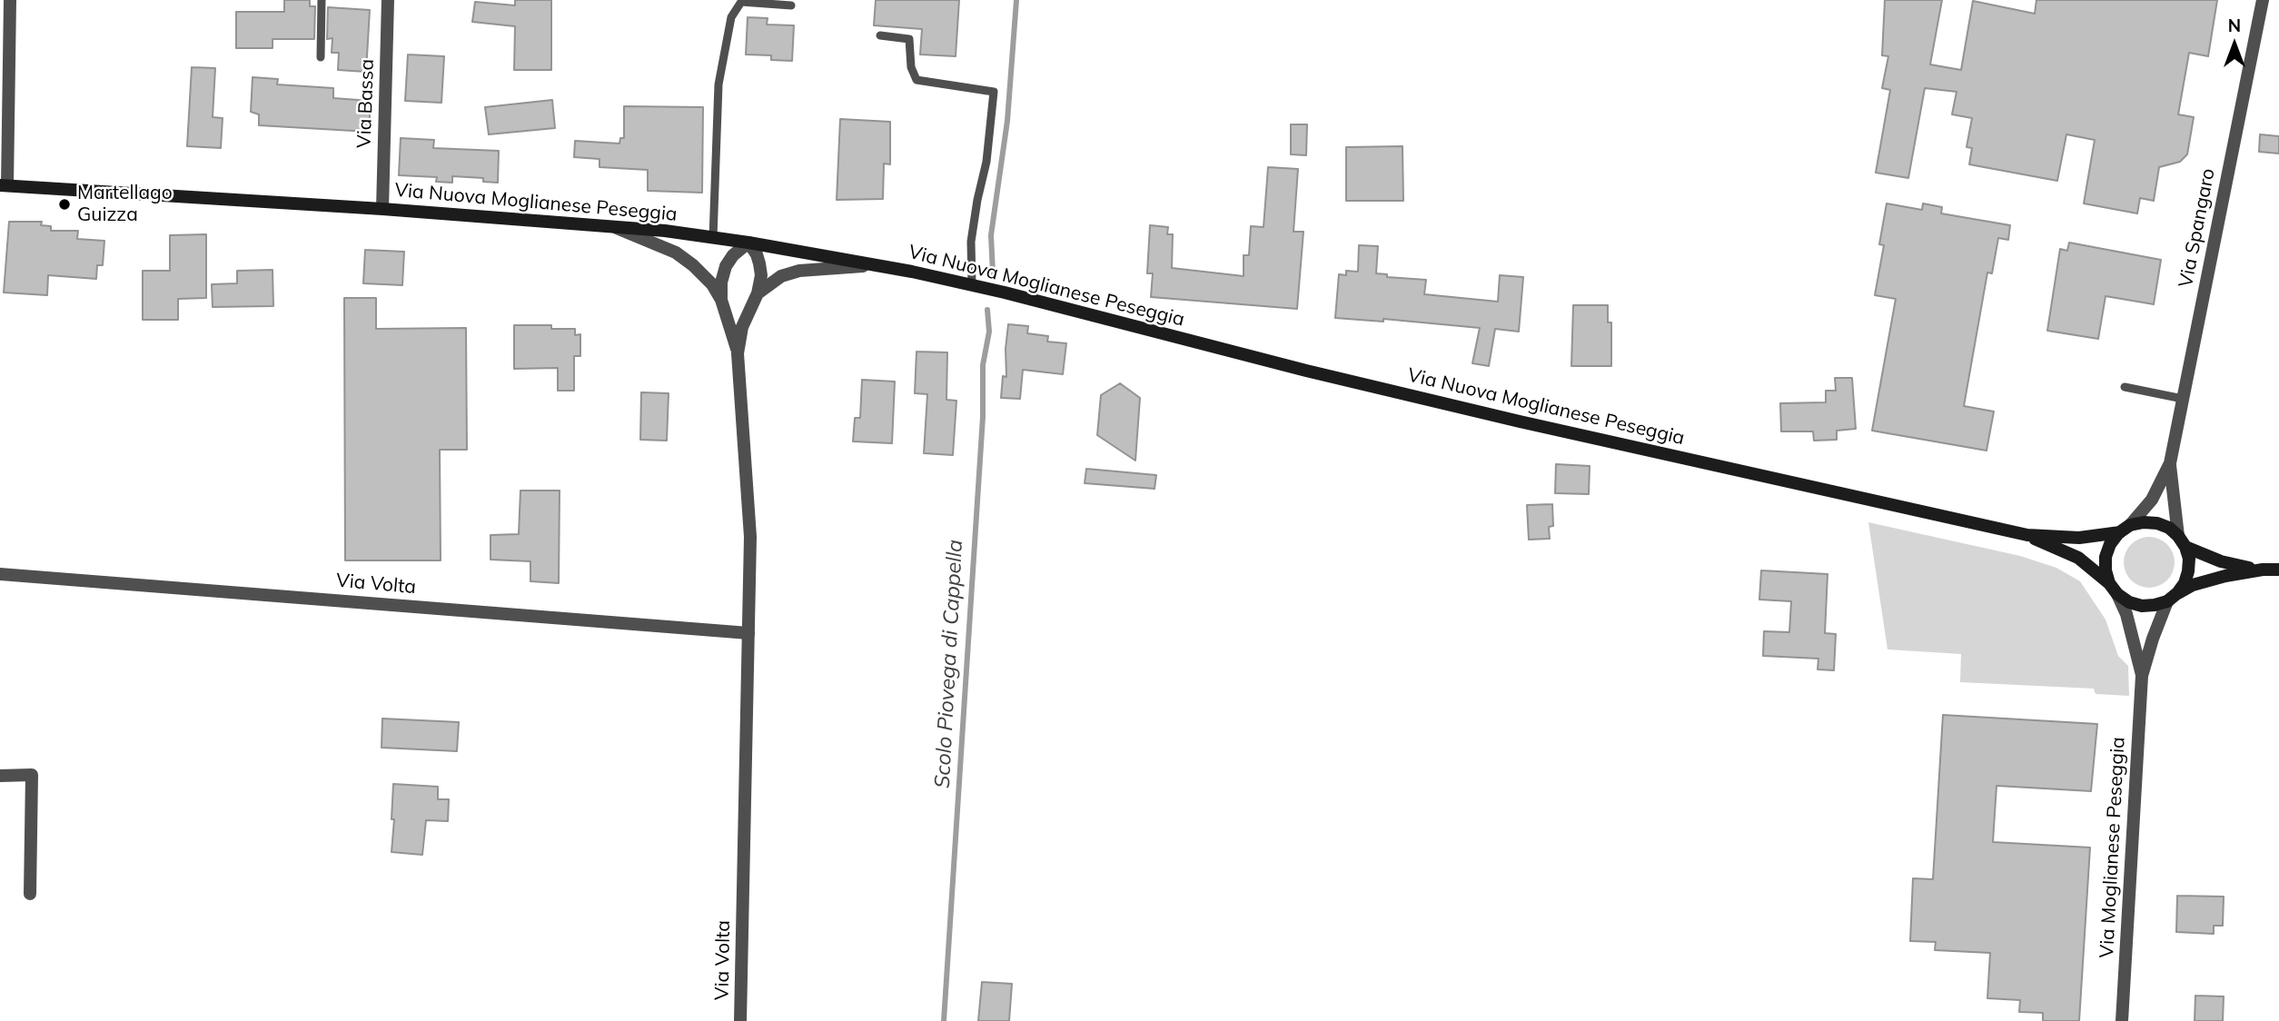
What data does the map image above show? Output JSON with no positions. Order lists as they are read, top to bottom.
{
  "streets": {
    "main road": ["Via Nuova Moglianese Peseggia"],
    "street": [
      "Via Bassa",
      "Via Spangaro",
      "Via Volta",
      "Via Moglianese Peseggia"
    ]
  },
  "crossings": [
    ["Via Bassa", "Via Nuova Moglianese Peseggia"],
    ["Via Nuova Moglianese Peseggia", "Via Spangaro"],
    ["Via Nuova Moglianese Peseggia", "Via Volta"],
    ["Via Nuova Moglianese Peseggia", "Via Moglianese Peseggia"],
    ["Via Spangaro", "Via Moglianese Peseggia"]
  ],
  "water": ["Scolo Piovega di Cappella"],
  "places": ["Martellago Guizza"],
  "north": "top"
}
